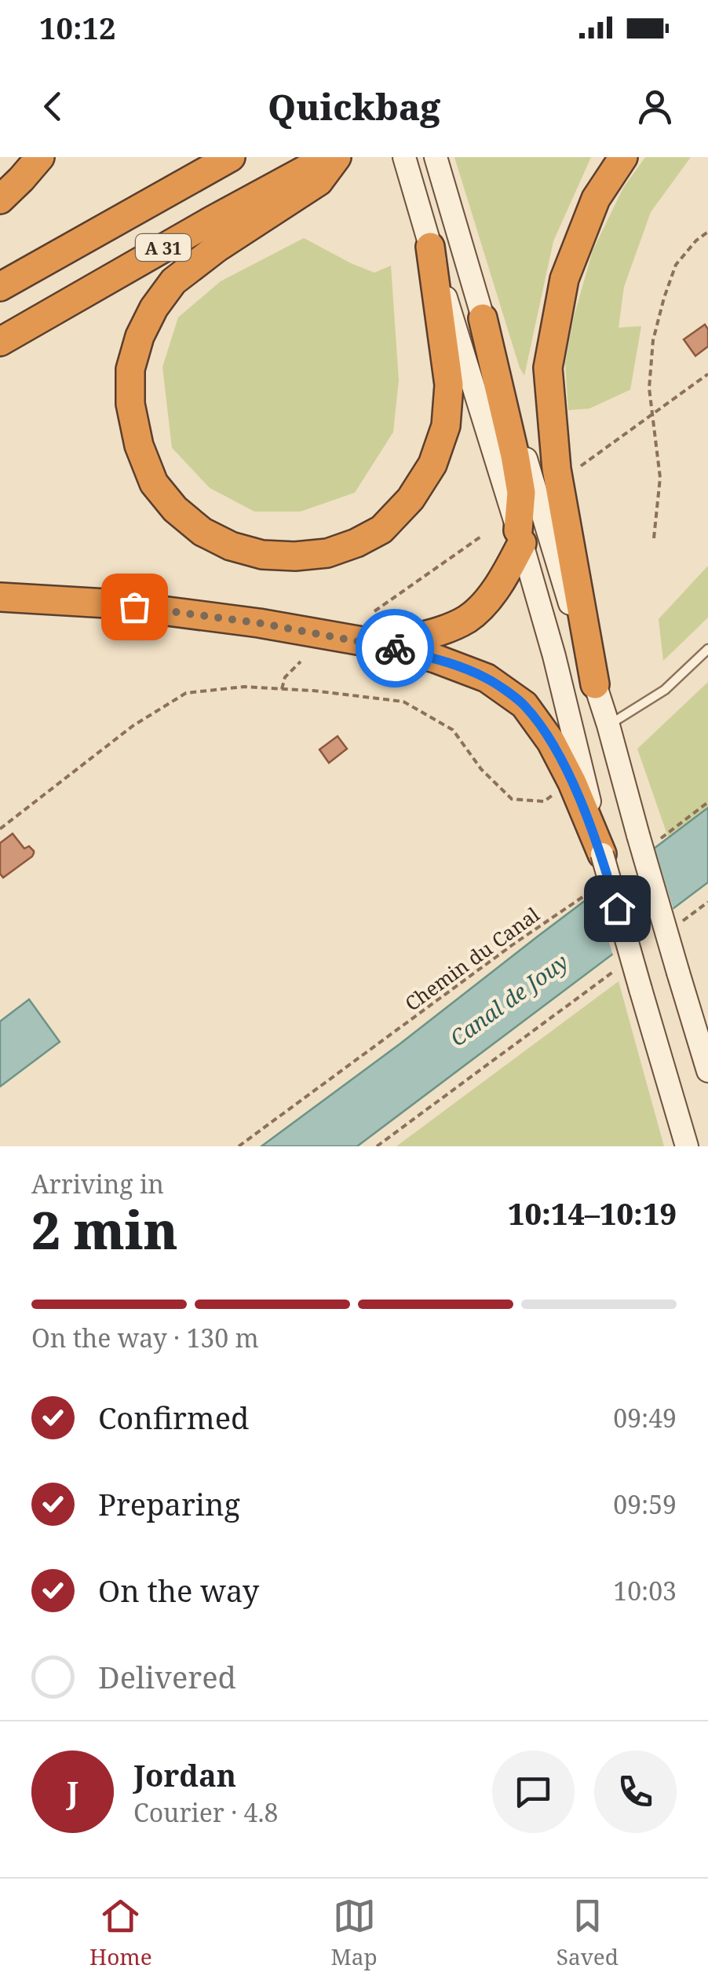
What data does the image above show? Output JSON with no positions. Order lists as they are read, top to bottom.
{
  "streets": {
    "highway": ["A 31"],
    "path": ["Chemin du Canal"]
  },
  "water": ["Canal de Jouy"],
  "page": {
    "status": "10:12",
    "header": "Quickbag",
    "heading": ["2 min", "Arriving in", "10:14–10:19"],
    "panel": ["Jordan", "Courier · 4.8"],
    "bar": "On the way · 130 m",
    "list": [
      ["Confirmed", "09:49"],
      ["Preparing", "09:59"],
      ["On the way", "10:03"],
      "Delivered"
    ],
    "round": "J",
    "tabs": ["Home", "Map", "Saved"]
  }
}
